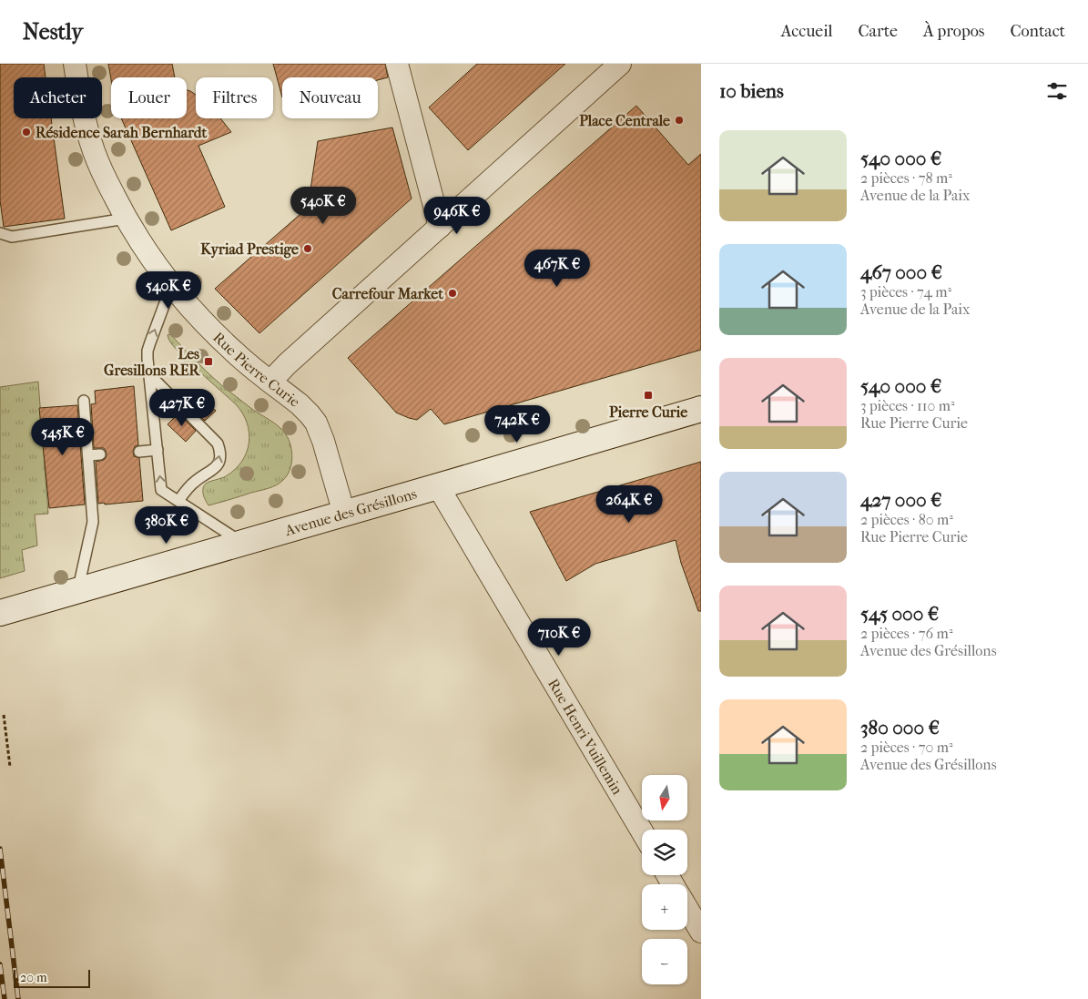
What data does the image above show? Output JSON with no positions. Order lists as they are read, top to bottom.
{
  "streets": {
    "main road": ["Avenue des Grésillons"],
    "street": ["Rue Pierre Curie", "Rue Henri Vuillemin"]
  },
  "crossings": [
    ["Rue Pierre Curie", "Avenue des Grésillons"],
    ["Avenue des Grésillons", "Rue Henri Vuillemin"]
  ],
  "places": {
    "other": [
      "Place Centrale",
      "Résidence Sarah Bernhardt",
      "Kyriad Prestige",
      "Carrefour Market"
    ],
    "transit": ["Les Gresillons RER", "Pierre Curie"]
  },
  "scale_bar": "20 m",
  "north": "bottom",
  "page": {
    "header": "Nestly",
    "nav": [
      "Accueil",
      "Carte",
      "À propos",
      "Contact"
    ],
    "heading": "10 biens",
    "chip": [
      "Acheter",
      "Louer",
      "Filtres",
      "Nouveau"
    ],
    "list": [
      {
        "name": "540 000 €",
        "note": "2 pièces · 78 m² · Avenue de la Paix"
      },
      {
        "name": "467 000 €",
        "note": "3 pièces · 74 m² · Avenue de la Paix"
      },
      {
        "name": "540 000 €",
        "note": "3 pièces · 110 m² · Rue Pierre Curie"
      },
      {
        "name": "427 000 €",
        "note": "2 pièces · 80 m² · Rue Pierre Curie"
      },
      {
        "name": "545 000 €",
        "note": "2 pièces · 76 m² · Avenue des Grésillons"
      },
      {
        "name": "380 000 €",
        "note": "2 pièces · 70 m² · Avenue des Grésillons"
      }
    ],
    "price": [
      "540K €",
      "946K €",
      "467K €",
      "540K €",
      "427K €",
      "742K €",
      "545K €",
      "264K €",
      "380K €",
      "710K €"
    ],
    "map_buttons": ["+", "−"],
    "scale": "20 m"
  }
}
